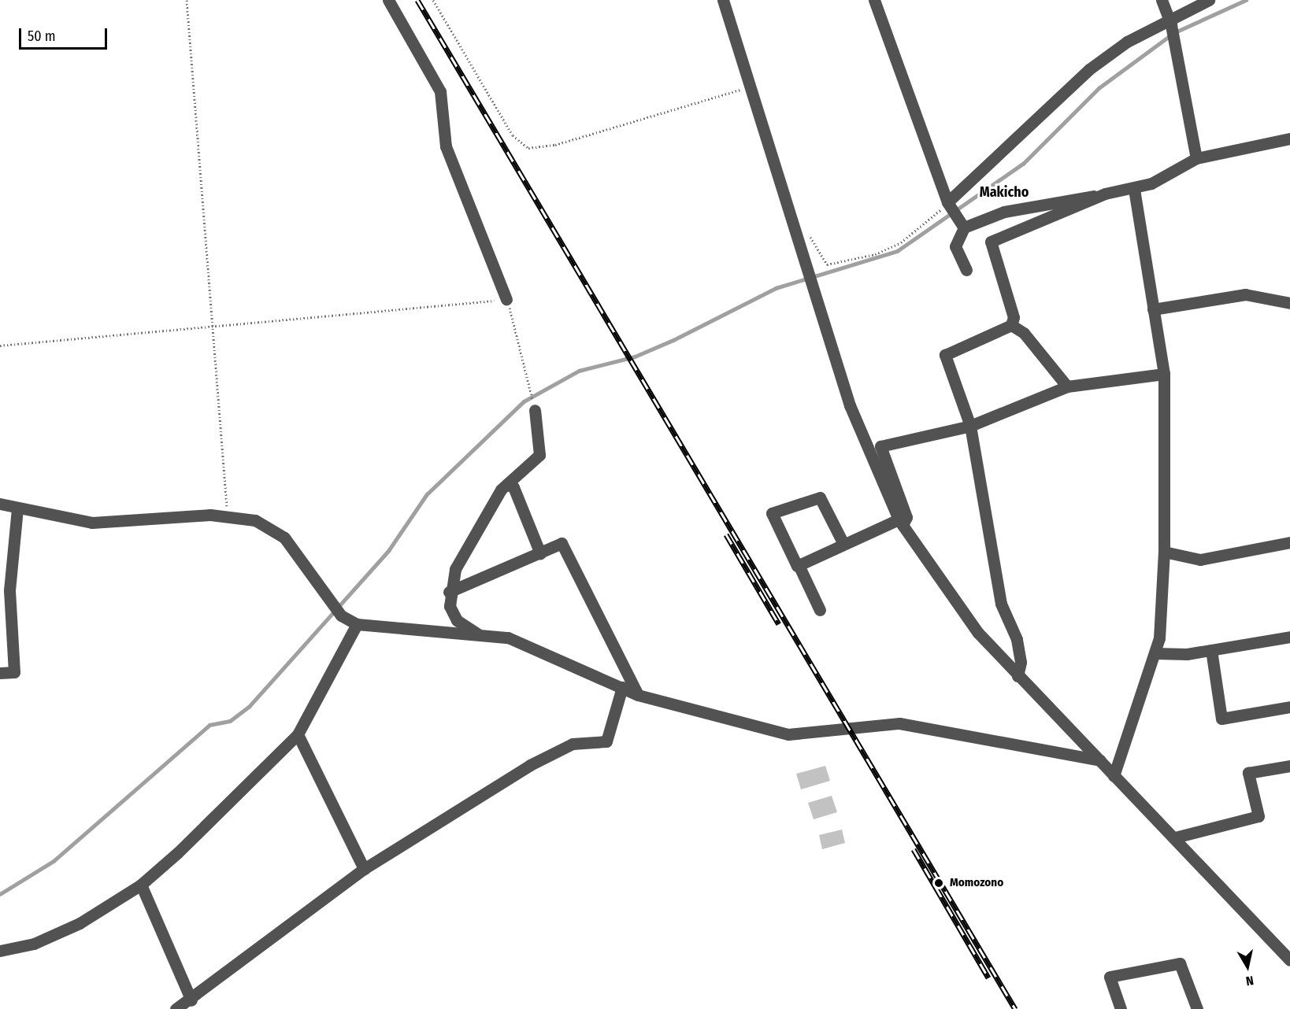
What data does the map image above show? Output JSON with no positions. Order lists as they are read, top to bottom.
{
  "districts": ["Makicho"],
  "places": ["Momozono"],
  "scale_bar": "50 m",
  "north": "bottom"
}
